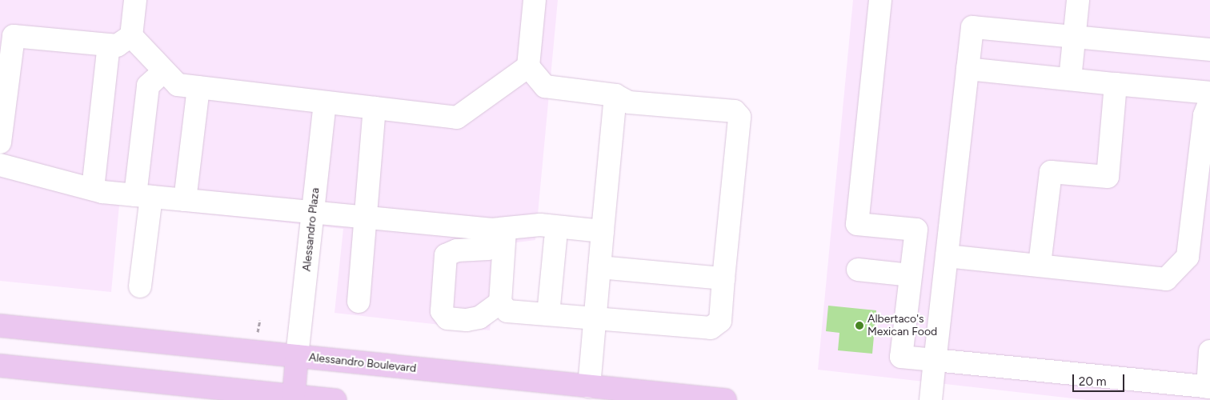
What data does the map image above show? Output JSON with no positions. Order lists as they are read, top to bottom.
{
  "streets": {
    "main road": ["Alessandro Boulevard"],
    "lane": ["Alessandro Plaza"]
  },
  "crossings": [
    ["Alessandro Plaza", "Alessandro Boulevard"]
  ],
  "places": ["Albertaco's Mexican Food"],
  "scale_bar": "20 m"
}
